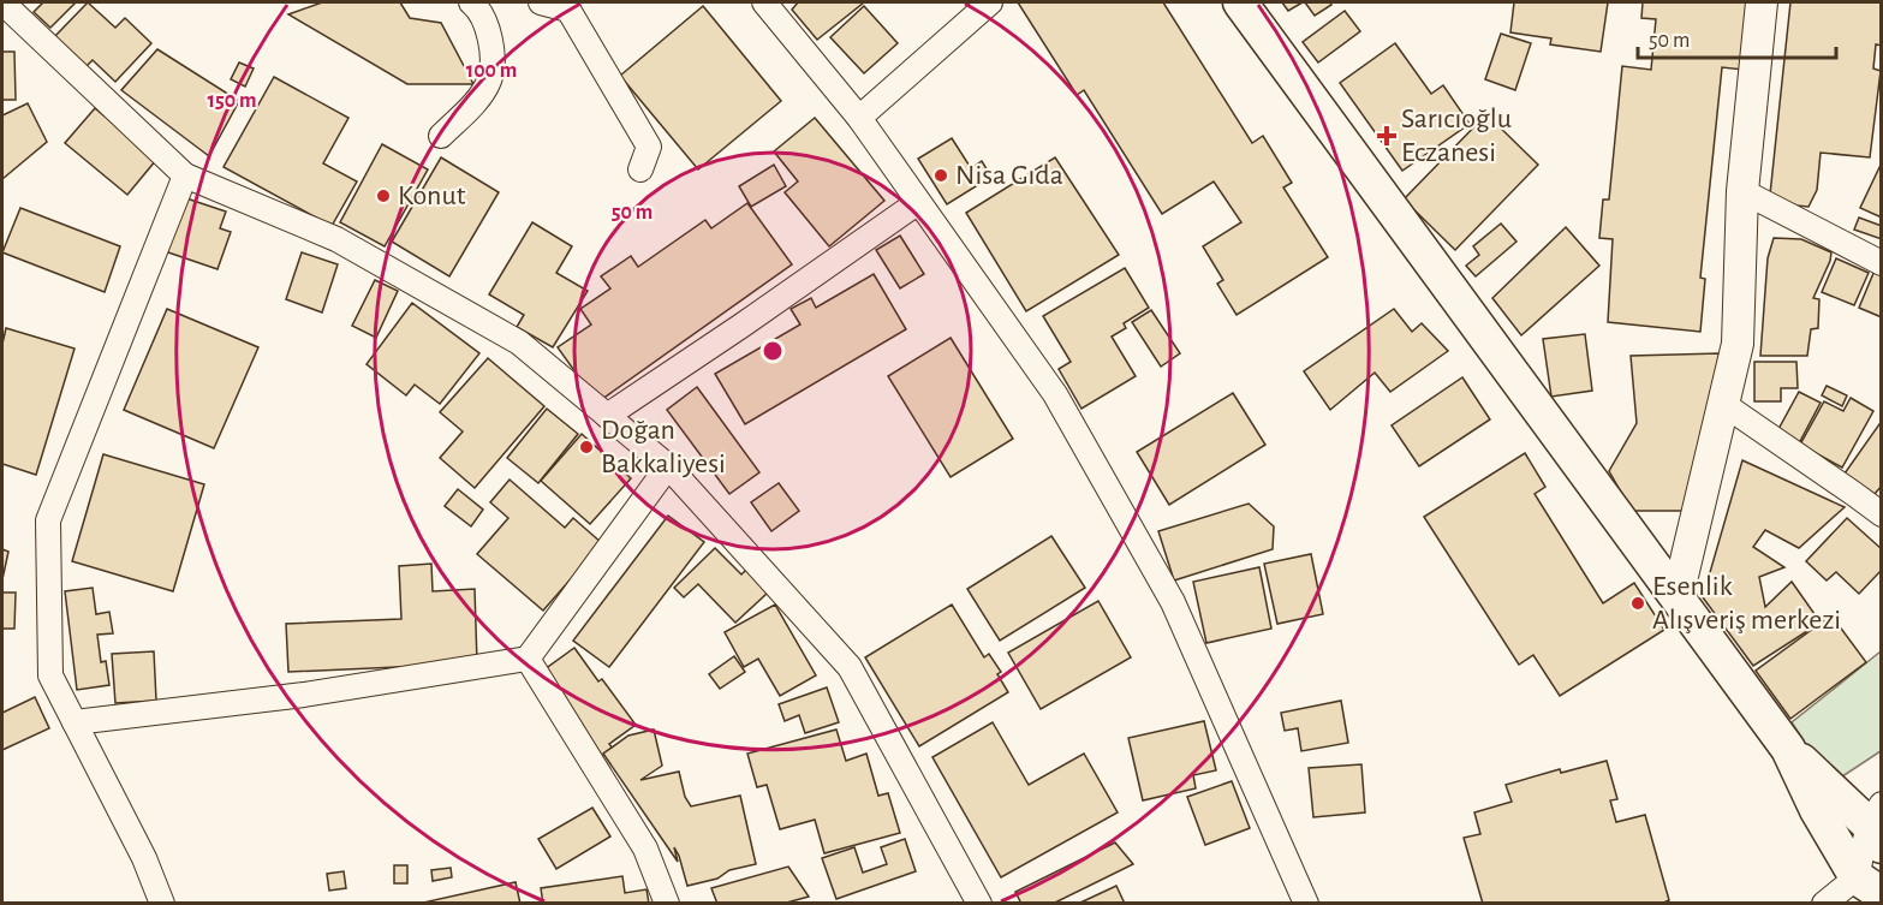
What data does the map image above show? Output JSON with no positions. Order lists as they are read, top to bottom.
{
  "places": {
    "health": ["Sarıcıoğlu Eczanesi"],
    "other": [
      "Nisa Gıda",
      "Konut",
      "Doğan Bakkaliyesi",
      "Esenlik Alışveriş merkezi"
    ]
  },
  "scale_bar": "50 m",
  "rings": ["100 m", "150 m", "50 m"]
}
